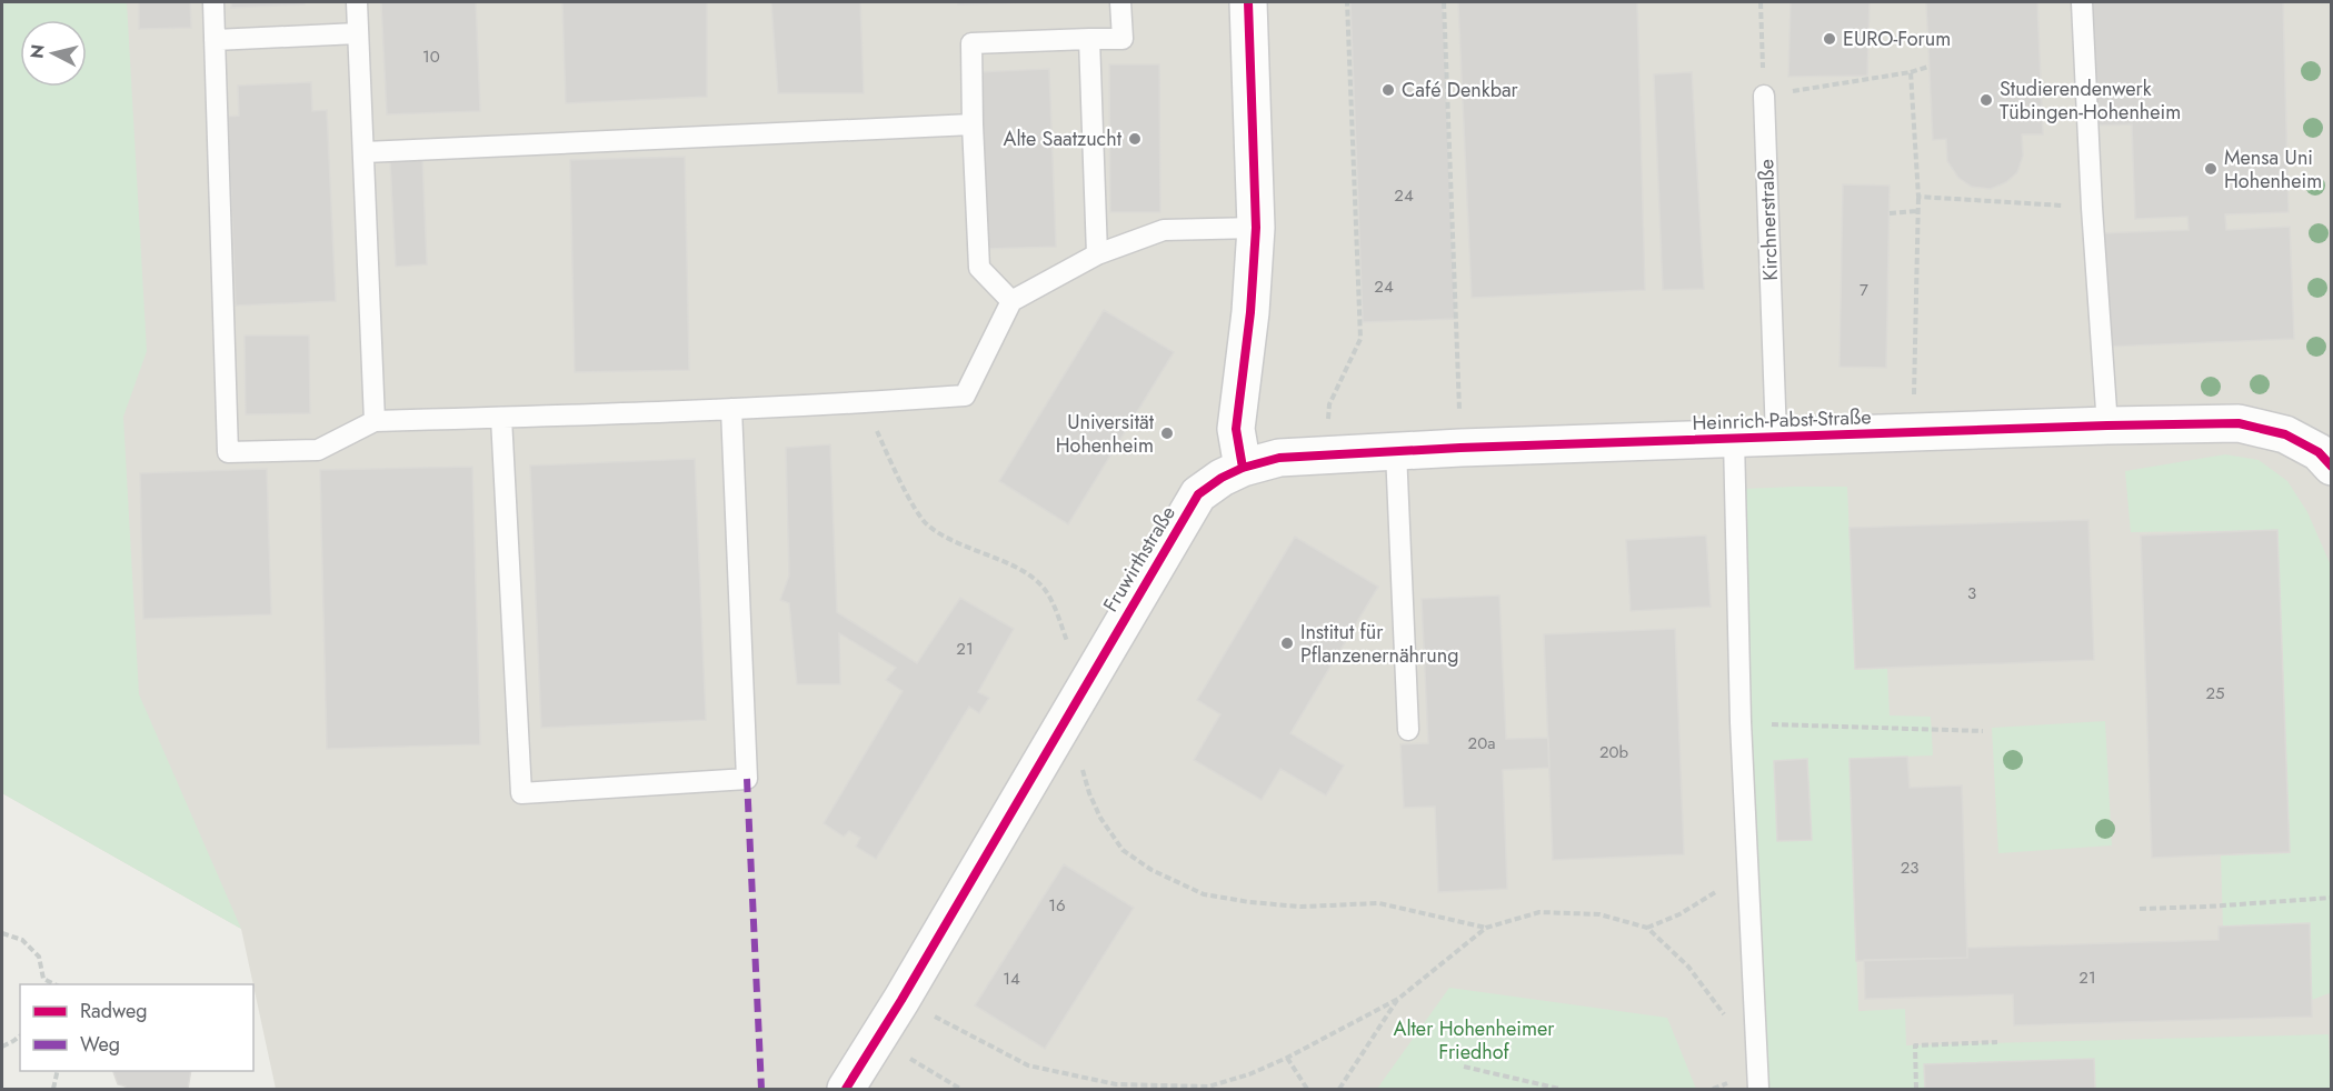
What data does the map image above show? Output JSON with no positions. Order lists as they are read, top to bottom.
{
  "streets": {
    "street": ["Heinrich-Pabst-Straße", "Fruwirthstraße"],
    "lane": ["Kirchnerstraße"]
  },
  "crossings": [
    ["Kirchnerstraße", "Heinrich-Pabst-Straße"],
    ["Heinrich-Pabst-Straße", "Fruwirthstraße"]
  ],
  "parks": ["Alter Hohenheimer Friedhof"],
  "places": [
    "EURO-Forum",
    "Café Denkbar",
    "Studierendenwerk Tübingen-Hohenheim",
    "Alte Saatzucht",
    "Mensa Uni Hohenheim",
    "Universität Hohenheim",
    "Institut für Pflanzenernährung"
  ],
  "house_numbers": [
    "10",
    "24",
    "24",
    "7",
    "3",
    "21",
    "25",
    "20a",
    "20b",
    "23",
    "16",
    "21",
    "14"
  ],
  "legend": ["Radweg", "Weg"],
  "north": "left"
}
